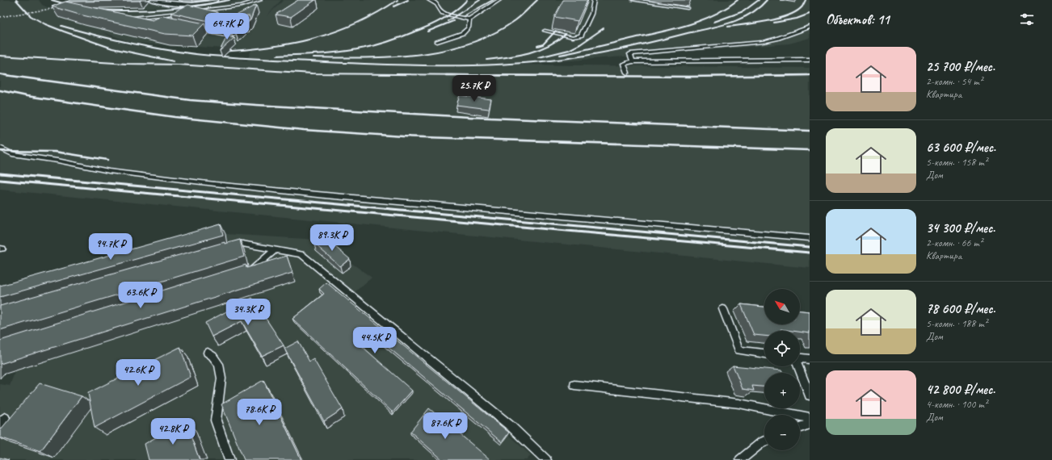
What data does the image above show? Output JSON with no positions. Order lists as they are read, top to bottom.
{
  "north": "top left",
  "page": {
    "heading": "Объектов: 11",
    "price": [
      "64.7K ₽",
      "25.7K ₽",
      "89.3K ₽",
      "94.7K ₽",
      "63.6K ₽",
      "34.3K ₽",
      "44.5K ₽",
      "42.6K ₽",
      "78.6K ₽",
      "87.6K ₽",
      "42.8K ₽"
    ],
    "list": [
      {
        "name": "25 700 ₽/мес.",
        "note": "2-комн. · 54 m² · Квартира"
      },
      {
        "name": "63 600 ₽/мес.",
        "note": "5-комн. · 158 m² · Дом"
      },
      {
        "name": "34 300 ₽/мес.",
        "note": "2-комн. · 66 m² · Квартира"
      },
      {
        "name": "78 600 ₽/мес.",
        "note": "5-комн. · 188 m² · Дом"
      },
      {
        "name": "42 800 ₽/мес.",
        "note": "4-комн. · 100 m² · Дом"
      }
    ],
    "map_buttons": ["+", "−"]
  }
}
